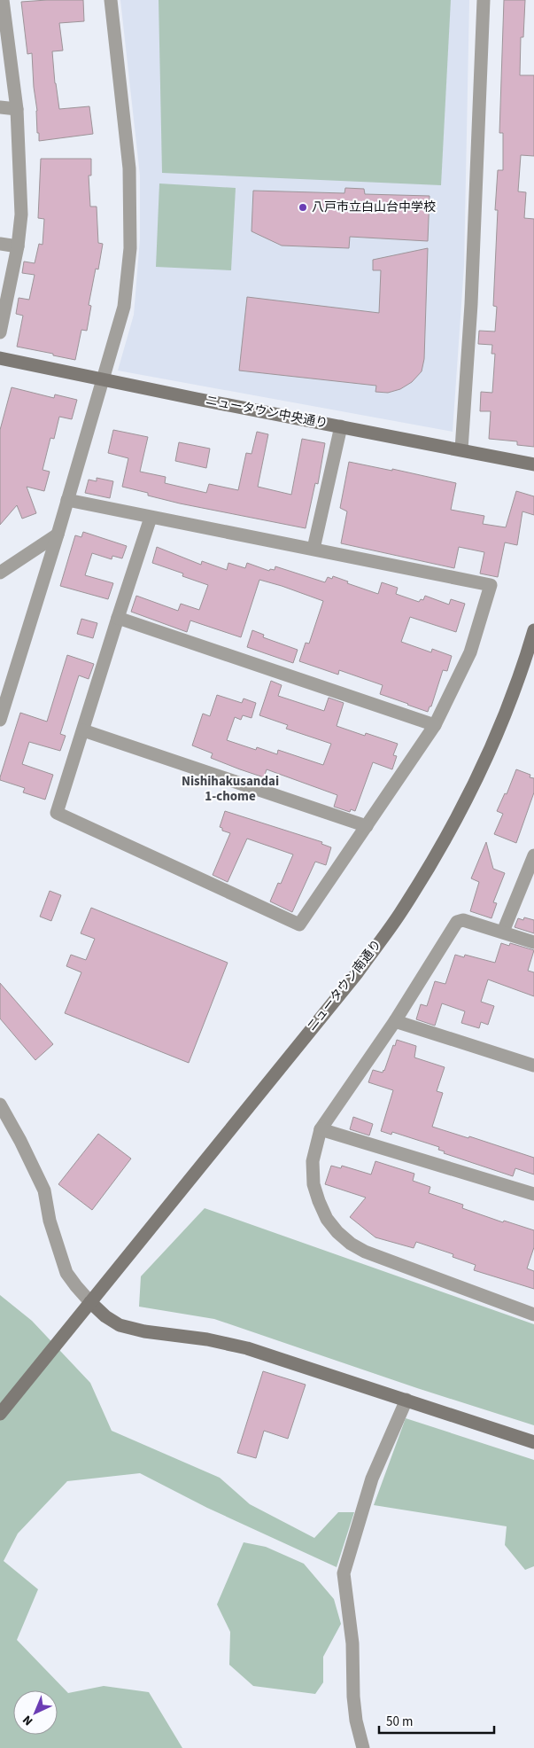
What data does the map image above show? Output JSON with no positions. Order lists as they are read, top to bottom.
{
  "streets": {
    "street": ["ニュータウン中央通り", "ニュータウン南通り"]
  },
  "districts": ["Nishihakusandai 1-chome"],
  "places": ["八戸市立白山台中学校"],
  "scale_bar": "50 m",
  "north": "bottom left"
}
